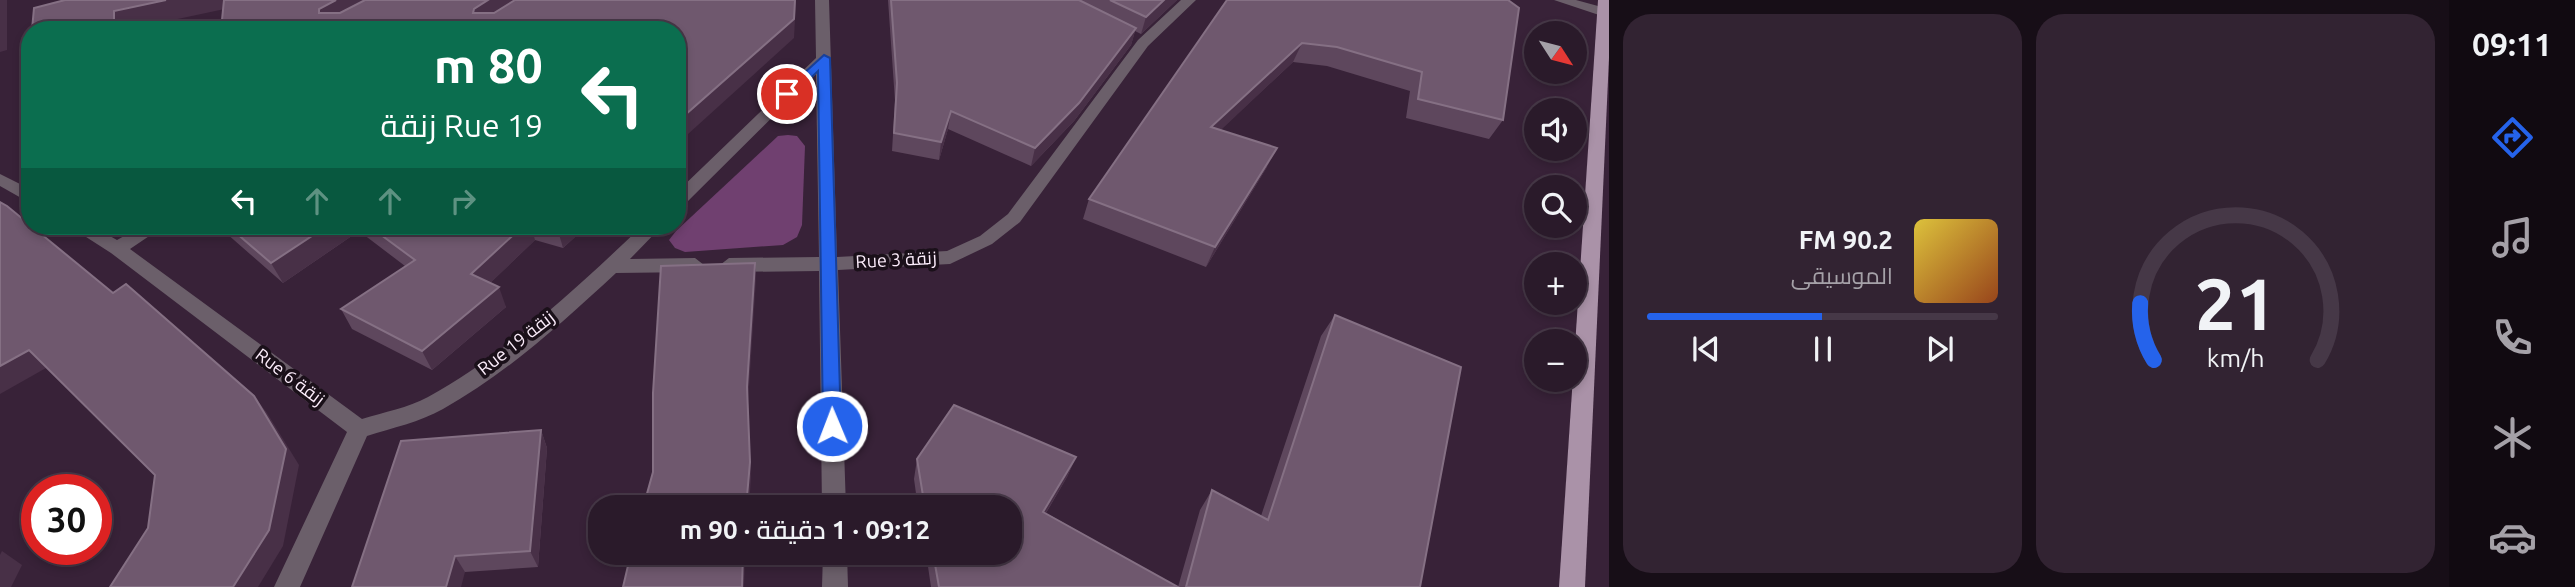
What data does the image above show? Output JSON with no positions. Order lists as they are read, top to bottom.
{
  "streets": {
    "street": ["Rue 3 زنقة", "Rue 19 زنقة", "Rue 6 زنقة"]
  },
  "crossings": [
    ["Rue 3 زنقة", "Rue 19 زنقة"],
    ["Rue 19 زنقة", "Rue 6 زنقة"]
  ],
  "north": "bottom right",
  "page": {
    "tabs": "09:11",
    "map_buttons": ["+", "−"],
    "turn": ["80 m", "Rue 19 زنقة"],
    "song": ["90.2 FM", "الموسيقى"],
    "limit": "30",
    "trip": "09:12 · 1 دقيقة · 90 m",
    "gauge": ["21", "km/h"]
  }
}
